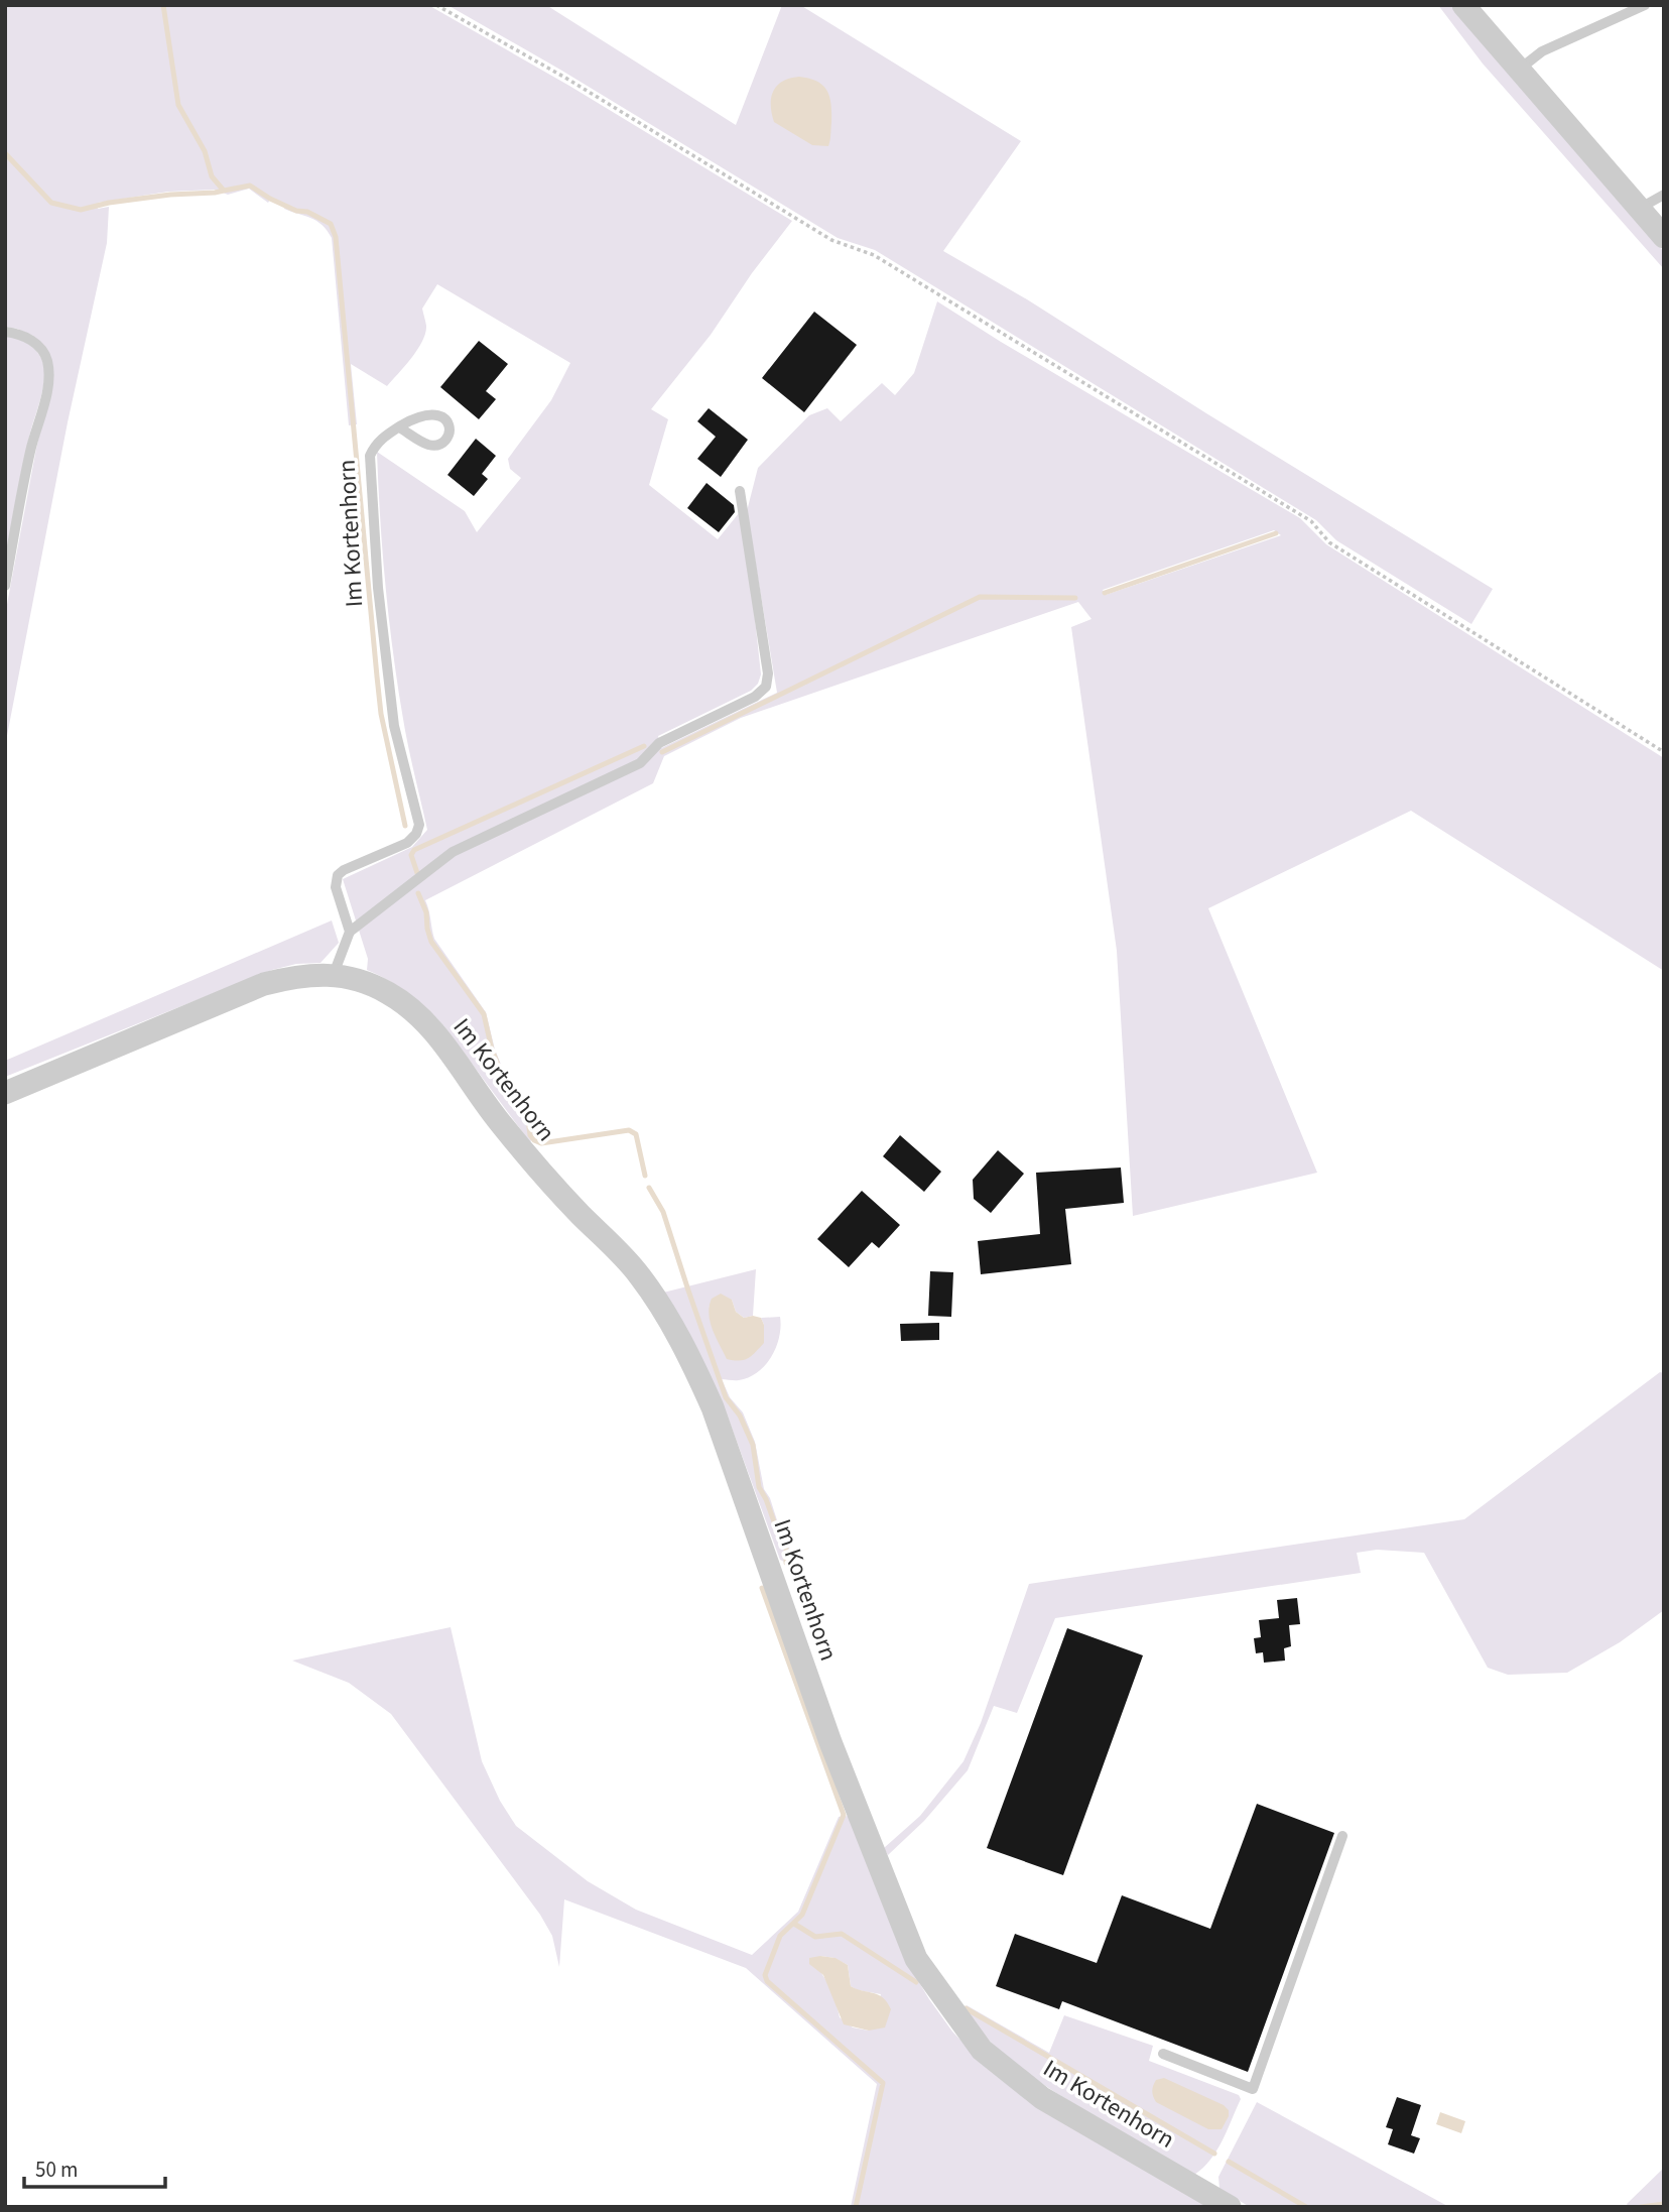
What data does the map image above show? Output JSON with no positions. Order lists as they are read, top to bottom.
{
  "streets": {
    "street": ["Im Kortenhorn"]
  },
  "scale_bar": "50 m"
}
